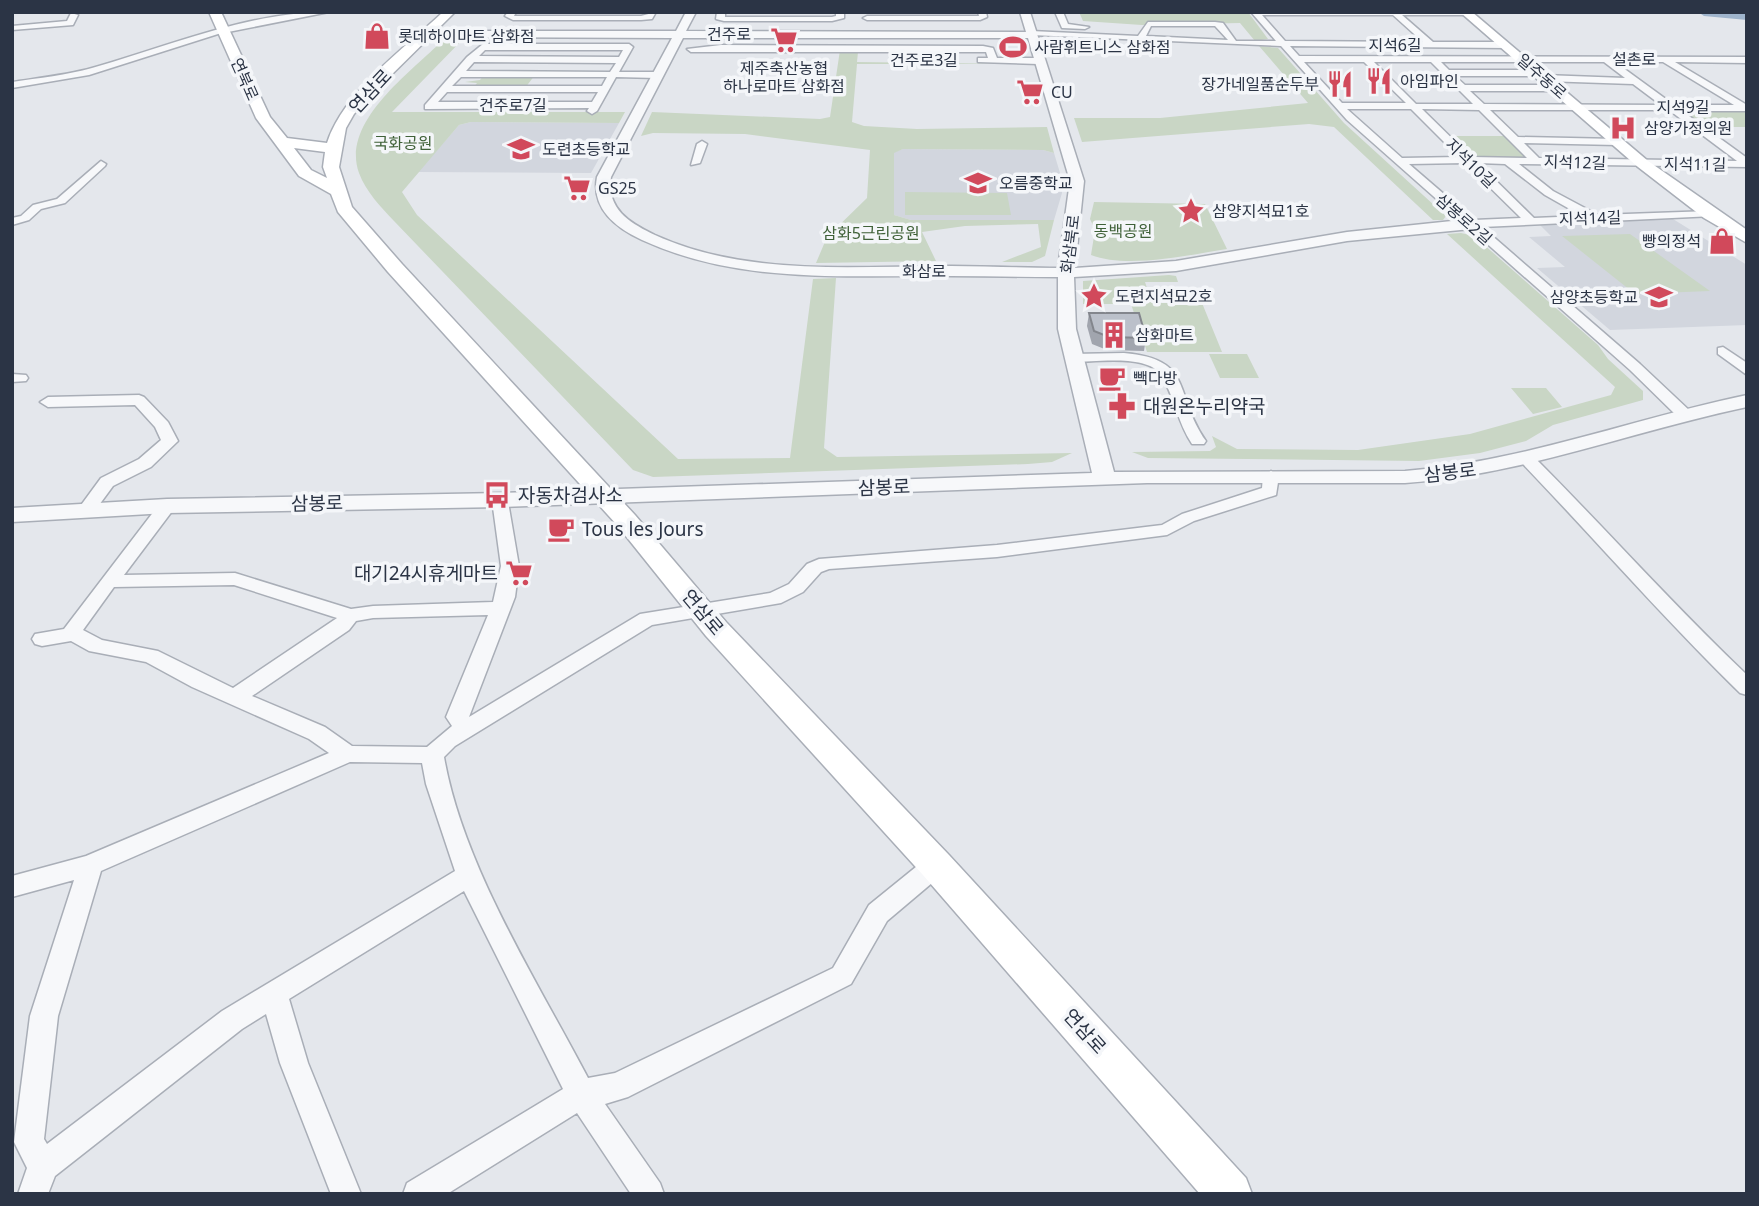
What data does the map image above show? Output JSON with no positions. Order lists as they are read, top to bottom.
{
  "streets": {
    "main road": ["일주동로", "연북로", "연삼로"],
    "street": [
      "건주로",
      "지석6길",
      "설촌로",
      "건주로3길",
      "건주로7길",
      "지석9길",
      "지석12길",
      "지석10길",
      "지석11길",
      "지석14길",
      "삼봉로2길",
      "화삼북로",
      "화삼로",
      "삼봉로"
    ]
  },
  "crossings": [
    ["건주로", "지석6길"],
    ["건주로", "건주로3길"],
    ["건주로", "연삼로"],
    ["건주로", "삼봉로2길"],
    ["건주로", "화삼북로"],
    ["건주로", "화삼로"],
    ["지석6길", "일주동로"],
    ["지석6길", "삼봉로2길"],
    ["설촌로", "일주동로"],
    ["설촌로", "삼봉로2길"],
    ["건주로3길", "화삼북로"],
    ["일주동로", "지석9길"],
    ["일주동로", "지석12길"],
    ["일주동로", "지석10길"],
    ["일주동로", "지석11길"],
    ["일주동로", "지석14길"],
    ["연북로", "연삼로"],
    ["연삼로", "삼봉로"],
    ["지석9길", "지석10길"],
    ["지석12길", "지석10길"],
    ["지석12길", "지석11길"],
    ["지석12길", "지석14길"],
    ["지석12길", "삼봉로2길"],
    ["지석10길", "지석14길"],
    ["지석10길", "삼봉로2길"],
    ["지석14길", "삼봉로2길"],
    ["지석14길", "화삼로"],
    ["삼봉로2길", "화삼로"],
    ["삼봉로2길", "삼봉로"],
    ["화삼북로", "화삼로"],
    ["화삼북로", "삼봉로"]
  ],
  "parks": ["국화공원", "동백공원", "삼화5근린공원"],
  "places": {
    "shop": ["롯데하이마트 삼화점", "빵의정석"],
    "supermarket": [
      "제주축산농협 하나로마트 삼화점",
      "CU",
      "GS25",
      "대기24시휴게마트"
    ],
    "sports": ["사람휘트니스 삼화점"],
    "restaurant": ["아임파인", "장가네일품순두부"],
    "hospital": ["삼양가정의원"],
    "school or university": ["도련초등학교", "오름중학교", "삼양초등학교"],
    "place": ["삼양지석묘1호", "도련지석묘2호"],
    "building": ["삼화마트"],
    "cafe": ["빽다방", "Tous les Jours"],
    "pharmacy": ["대원온누리약국"],
    "bus stop": ["자동차검사소"]
  }
}
